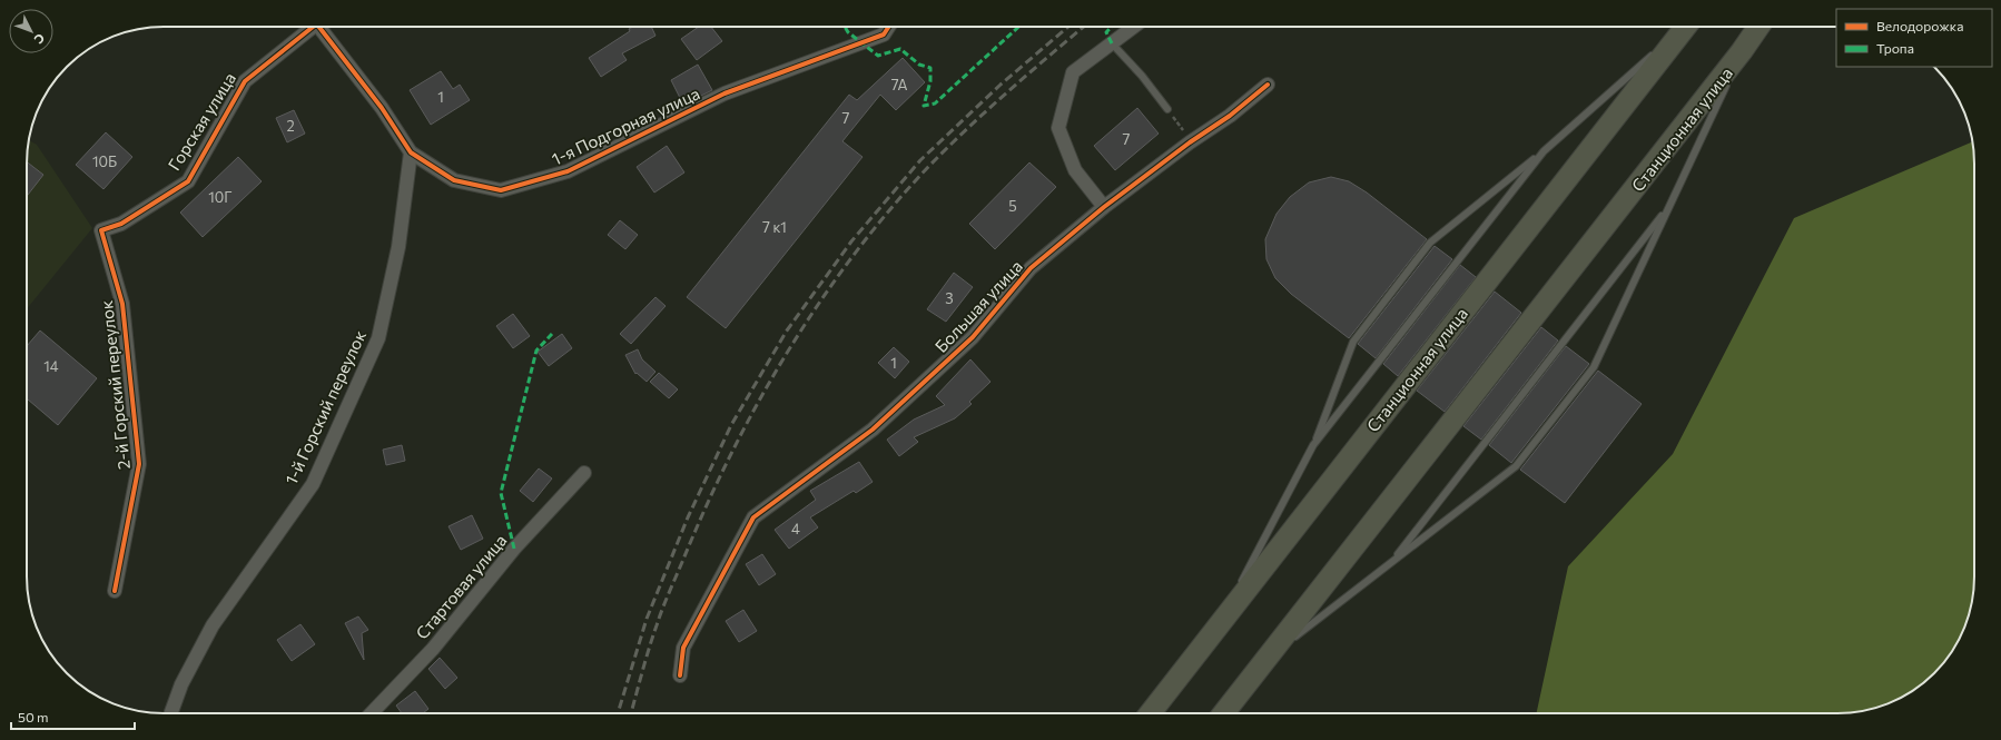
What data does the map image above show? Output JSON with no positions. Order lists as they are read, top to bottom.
{
  "streets": {
    "main road": ["Станционная улица"],
    "street": [
      "Горская улица",
      "1-я Подгорная улица",
      "Большая улица",
      "2-й Горский переулок",
      "1-й Горский переулок",
      "Стартовая улица"
    ]
  },
  "crossings": [
    ["Горская улица", "2-й Горский переулок"],
    ["1-я Подгорная улица", "1-й Горский переулок"]
  ],
  "house_numbers": [
    "7А",
    "1",
    "7",
    "2",
    "7",
    "10Б",
    "10Г",
    "5",
    "7 к1",
    "3",
    "1",
    "14",
    "4"
  ],
  "legend": ["Велодорожка", "Тропа"],
  "scale_bar": "50 m",
  "north": "bottom right"
}
